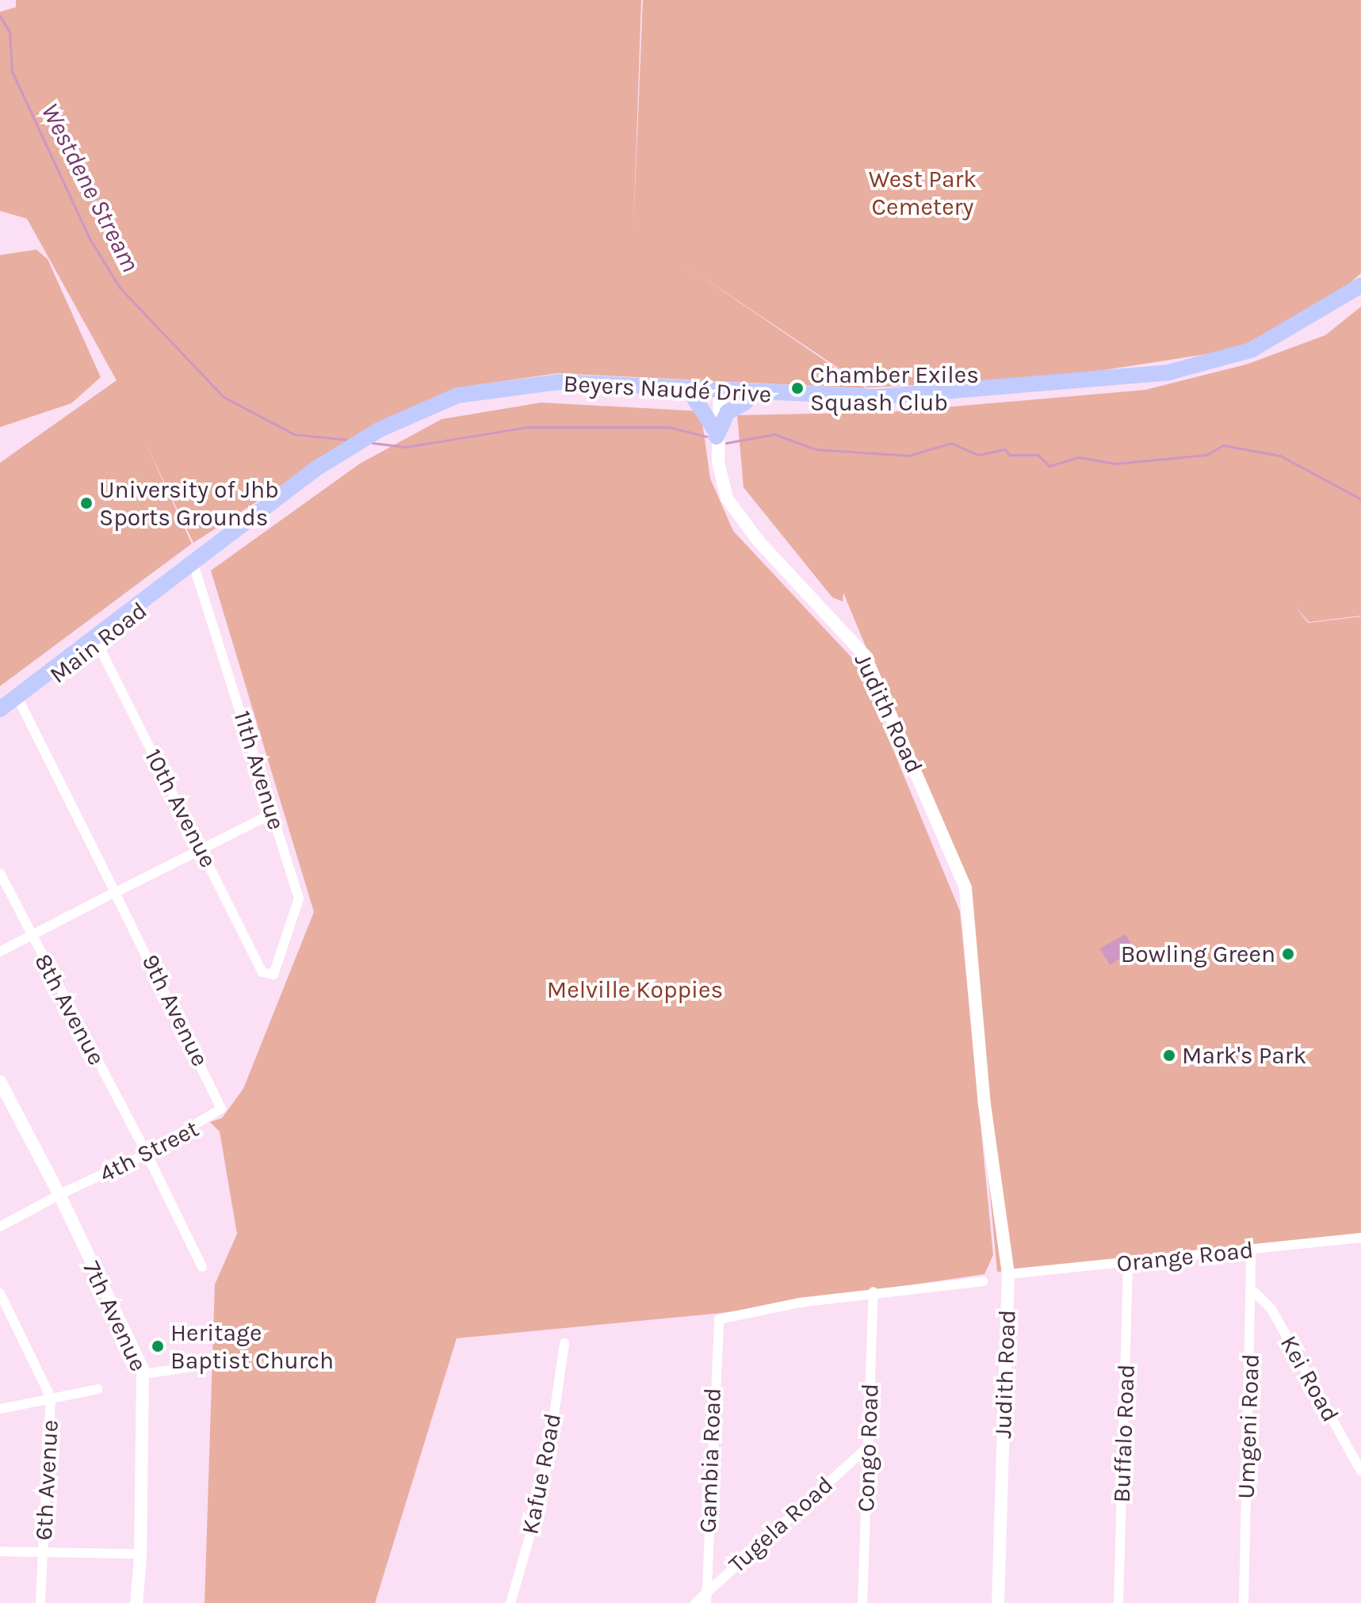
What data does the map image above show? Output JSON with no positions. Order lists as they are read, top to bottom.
{
  "streets": {
    "main road": ["Beyers Naudé Drive", "Main Road"],
    "street": [
      "Judith Road",
      "11th Avenue",
      "10th Avenue",
      "8th Avenue",
      "9th Avenue",
      "4th Street",
      "Orange Road",
      "7th Avenue",
      "Kei Road",
      "Umgeni Road",
      "Buffalo Road",
      "Congo Road",
      "Gambia Road",
      "Kafue Road",
      "6th Avenue",
      "Tugela Road"
    ]
  },
  "crossings": [
    ["Beyers Naudé Drive", "Main Road"],
    ["Beyers Naudé Drive", "Judith Road"],
    ["Beyers Naudé Drive", "11th Avenue"],
    ["Main Road", "11th Avenue"],
    ["Main Road", "10th Avenue"],
    ["Main Road", "9th Avenue"],
    ["Judith Road", "Orange Road"],
    ["11th Avenue", "10th Avenue"],
    ["8th Avenue", "4th Street"],
    ["9th Avenue", "4th Street"],
    ["4th Street", "7th Avenue"],
    ["Orange Road", "Umgeni Road"],
    ["Orange Road", "Buffalo Road"],
    ["Kei Road", "Umgeni Road"],
    ["Congo Road", "Gambia Road"],
    ["Congo Road", "Tugela Road"],
    ["Gambia Road", "Tugela Road"]
  ],
  "water": ["Westdene Stream"],
  "parks": ["West Park Cemetery", "Melville Koppies"],
  "places": [
    "Chamber Exiles Squash Club",
    "University of Jhb Sports Grounds",
    "Bowling Green",
    "Mark's Park",
    "Heritage Baptist Church"
  ]
}
